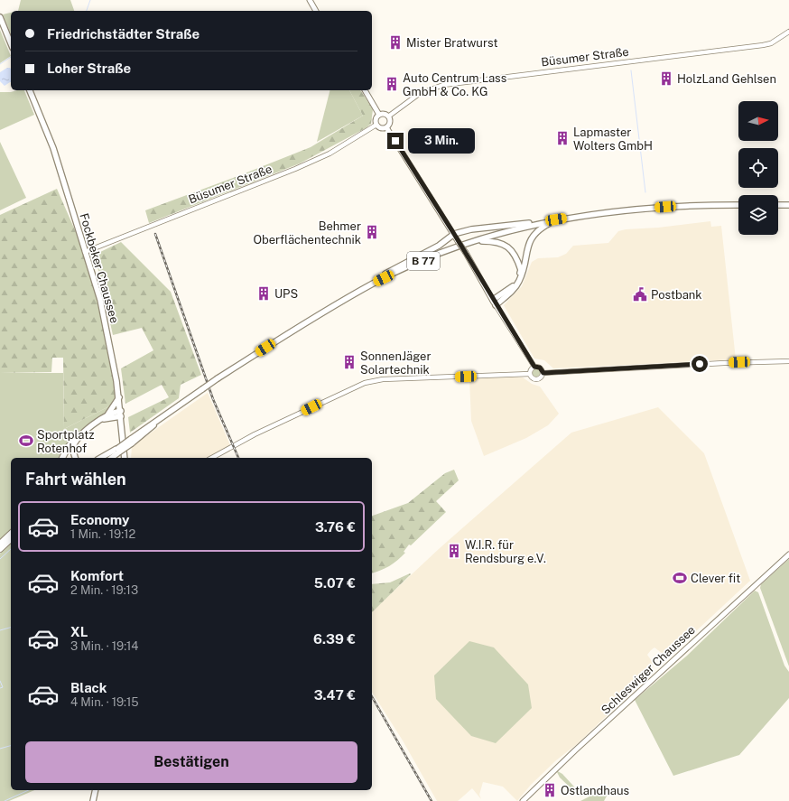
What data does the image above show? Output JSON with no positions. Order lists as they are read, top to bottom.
{
  "streets": {
    "main road": ["B 77", "Fockbeker Chaussee", "Schleswiger Chaussee"],
    "street": ["Büsumer Straße"]
  },
  "crossings": [
    ["Büsumer Straße", "Fockbeker Chaussee"]
  ],
  "places": {
    "building": [
      "Mister Bratwurst",
      "HolzLand Gehlsen",
      "Auto Centrum Lass GmbH & Co. KG",
      "Lapmaster Wolters GmbH",
      "Behmer Oberflächentechnik",
      "UPS",
      "SonnenJäger Solartechnik",
      "W.I.R. für Rendsburg e.V.",
      "Ostlandhaus"
    ],
    "public building": ["Postbank"],
    "sports": ["Sportplatz Rotenhof", "Clever fit"]
  },
  "north": "right",
  "page": {
    "banner": ["Friedrichstädter Straße", "Loher Straße"],
    "bubble": "3 Min.",
    "heading": "Fahrt wählen",
    "list": [
      {
        "name": "Economy",
        "note": "1 Min. · 19:12",
        "value": "3.76 €"
      },
      {
        "name": "Komfort",
        "note": "2 Min. · 19:13",
        "value": "5.07 €"
      },
      {
        "name": "XL",
        "note": "3 Min. · 19:14",
        "value": "6.39 €"
      },
      {
        "name": "Black",
        "note": "4 Min. · 19:15",
        "value": "3.47 €"
      }
    ],
    "buttons": "Bestätigen"
  }
}
